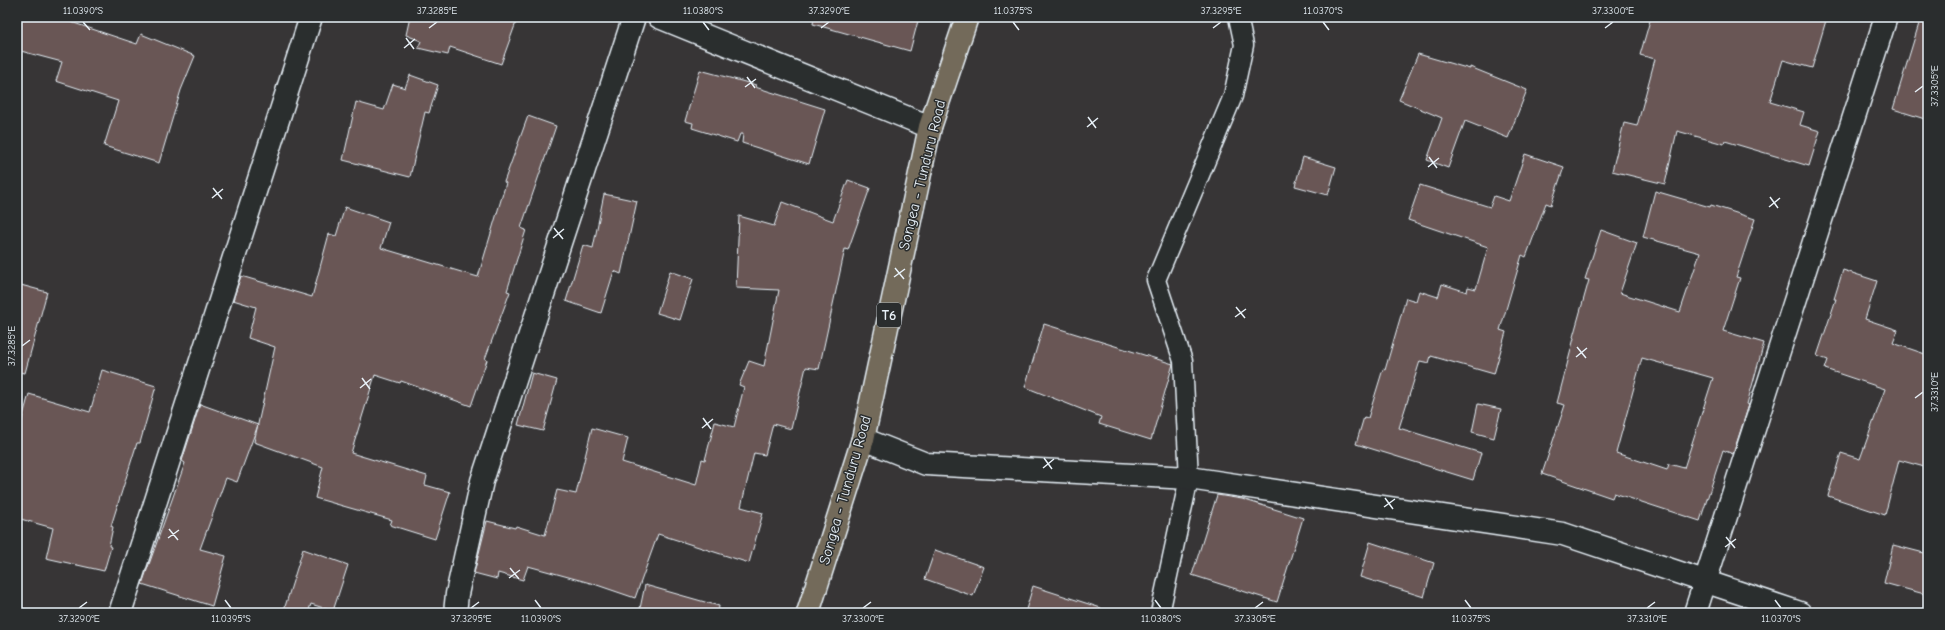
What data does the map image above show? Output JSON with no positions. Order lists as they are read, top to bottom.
{
  "streets": {
    "highway": ["Songea - Tunduru Road", "T6"]
  },
  "coordinates": [
    "11.0390°S",
    "37.3285°E",
    "11.0380°S",
    "37.3290°E",
    "11.0375°S",
    "37.3295°E",
    "11.0370°S",
    "37.3300°E",
    "37.3305°E",
    "37.3310°E",
    "11.0395°S"
  ]
}
